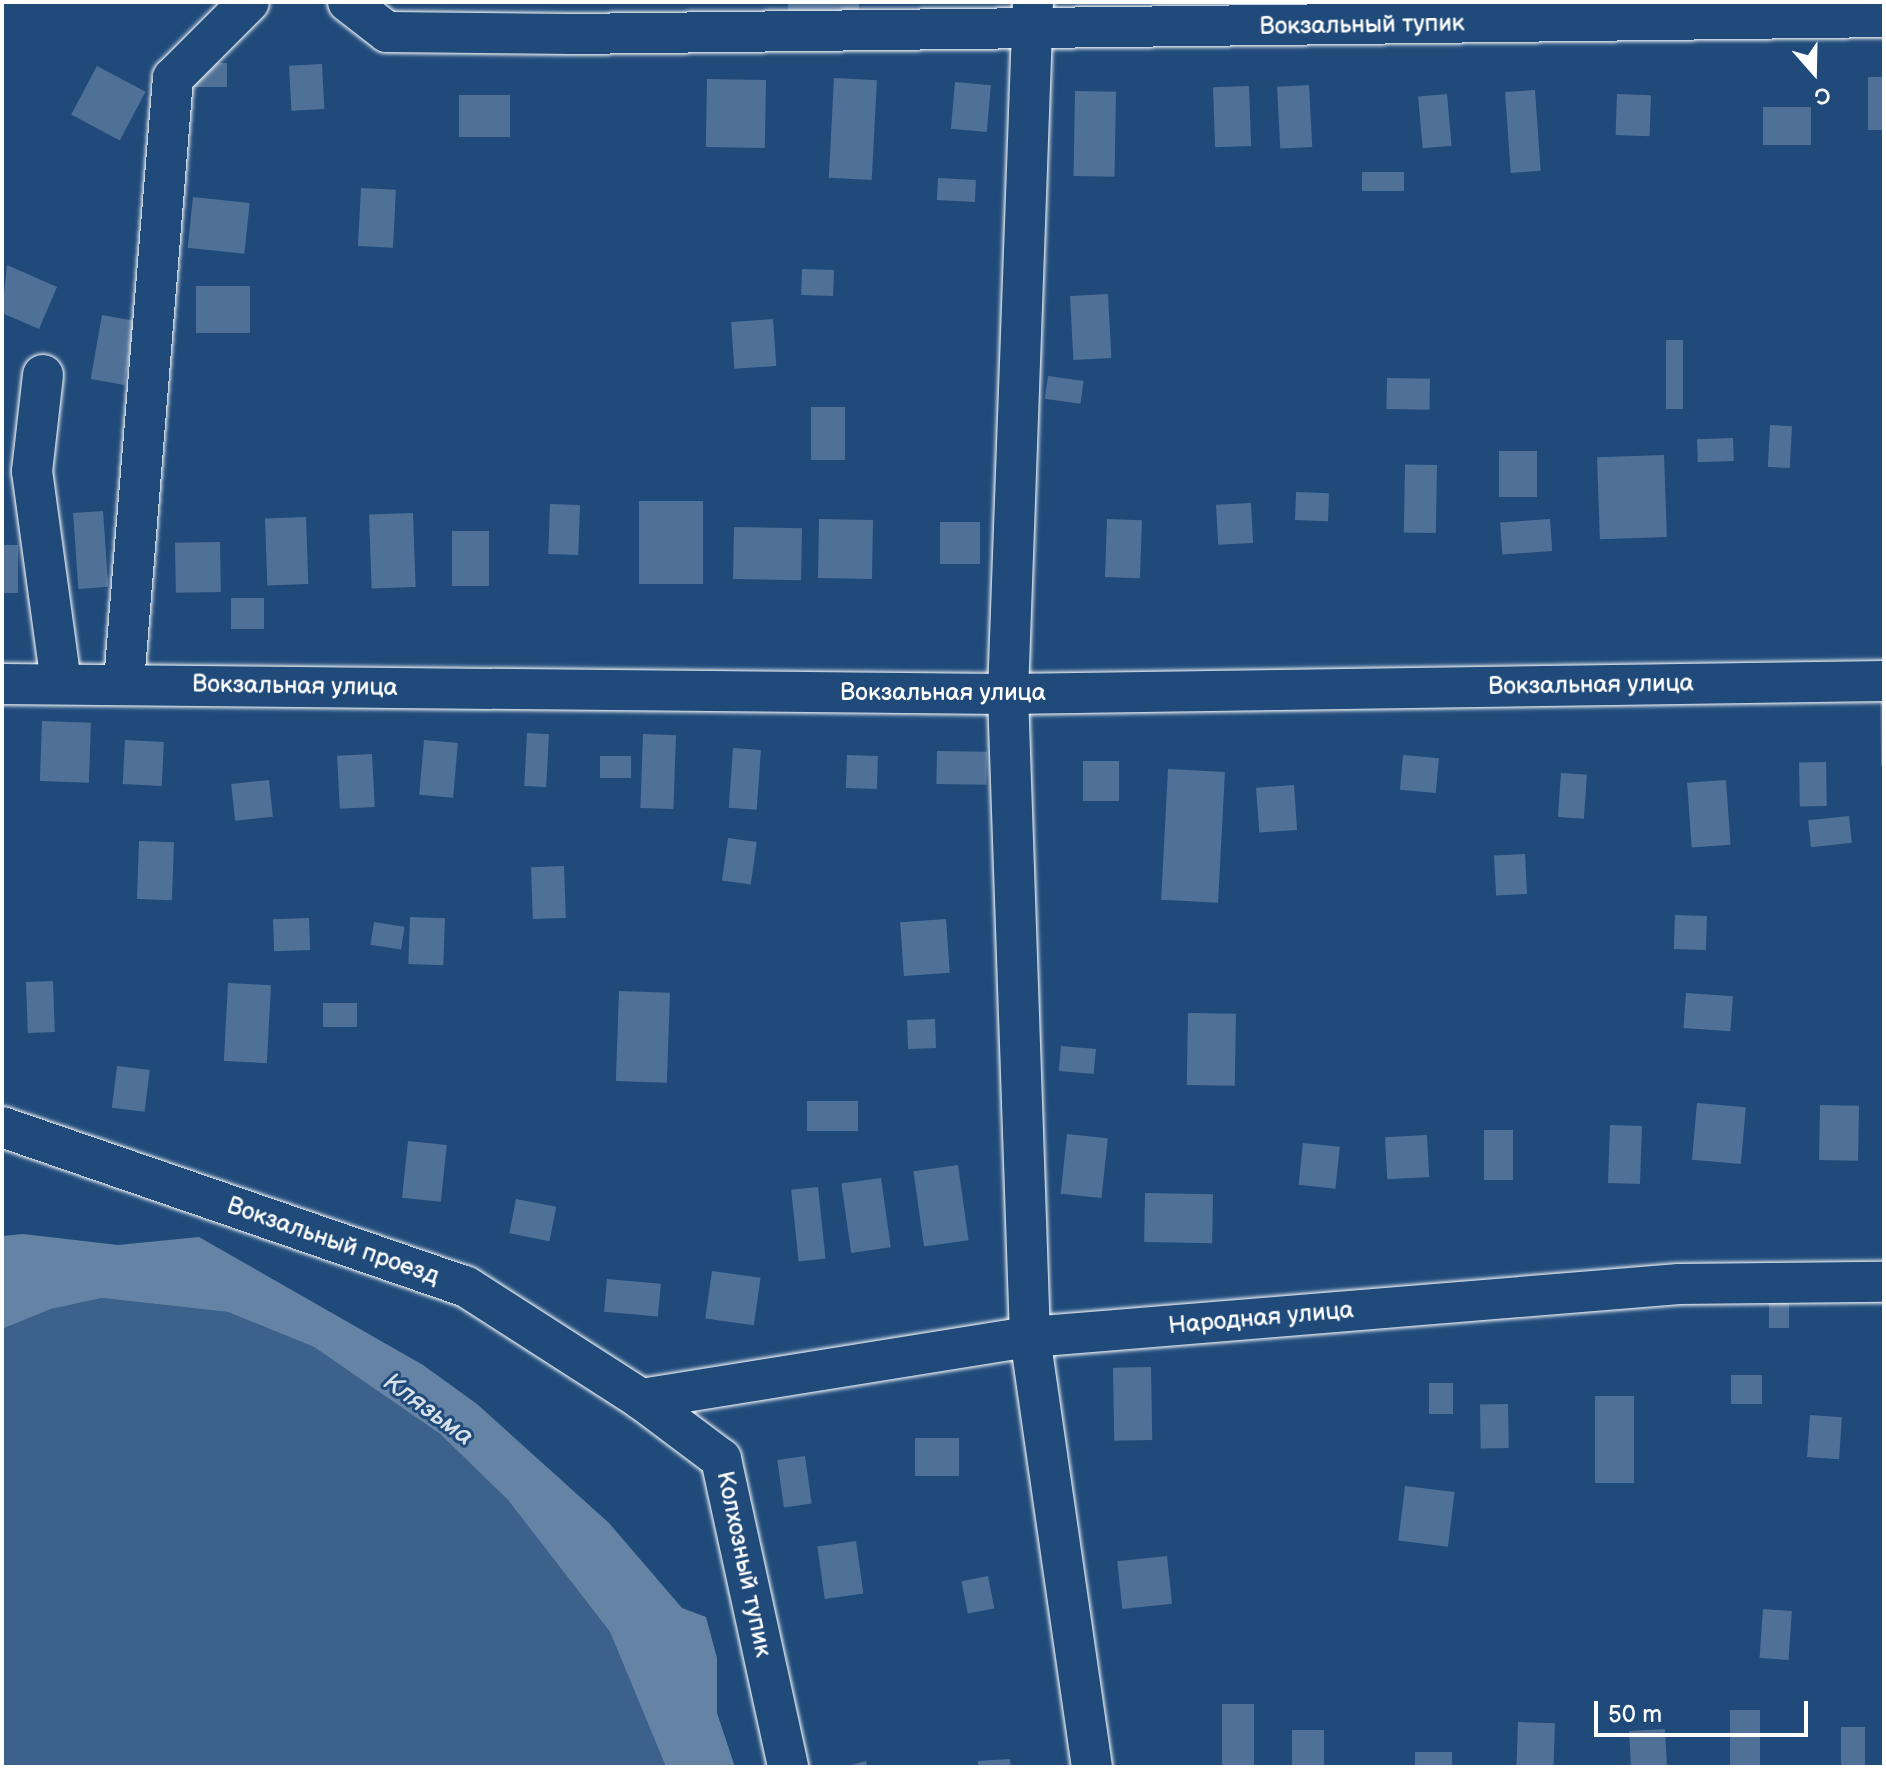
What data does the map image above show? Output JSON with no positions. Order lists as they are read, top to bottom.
{
  "streets": {
    "street": [
      "Вокзальный тупик",
      "Вокзальная улица",
      "Вокзальный проезд",
      "Народная улица",
      "Колхозный тупик"
    ]
  },
  "crossings": [
    ["Вокзальный проезд", "Народная улица"],
    ["Вокзальный проезд", "Колхозный тупик"],
    ["Народная улица", "Колхозный тупик"]
  ],
  "water": ["Клязьма"],
  "scale_bar": "50 m",
  "north": "bottom"
}
